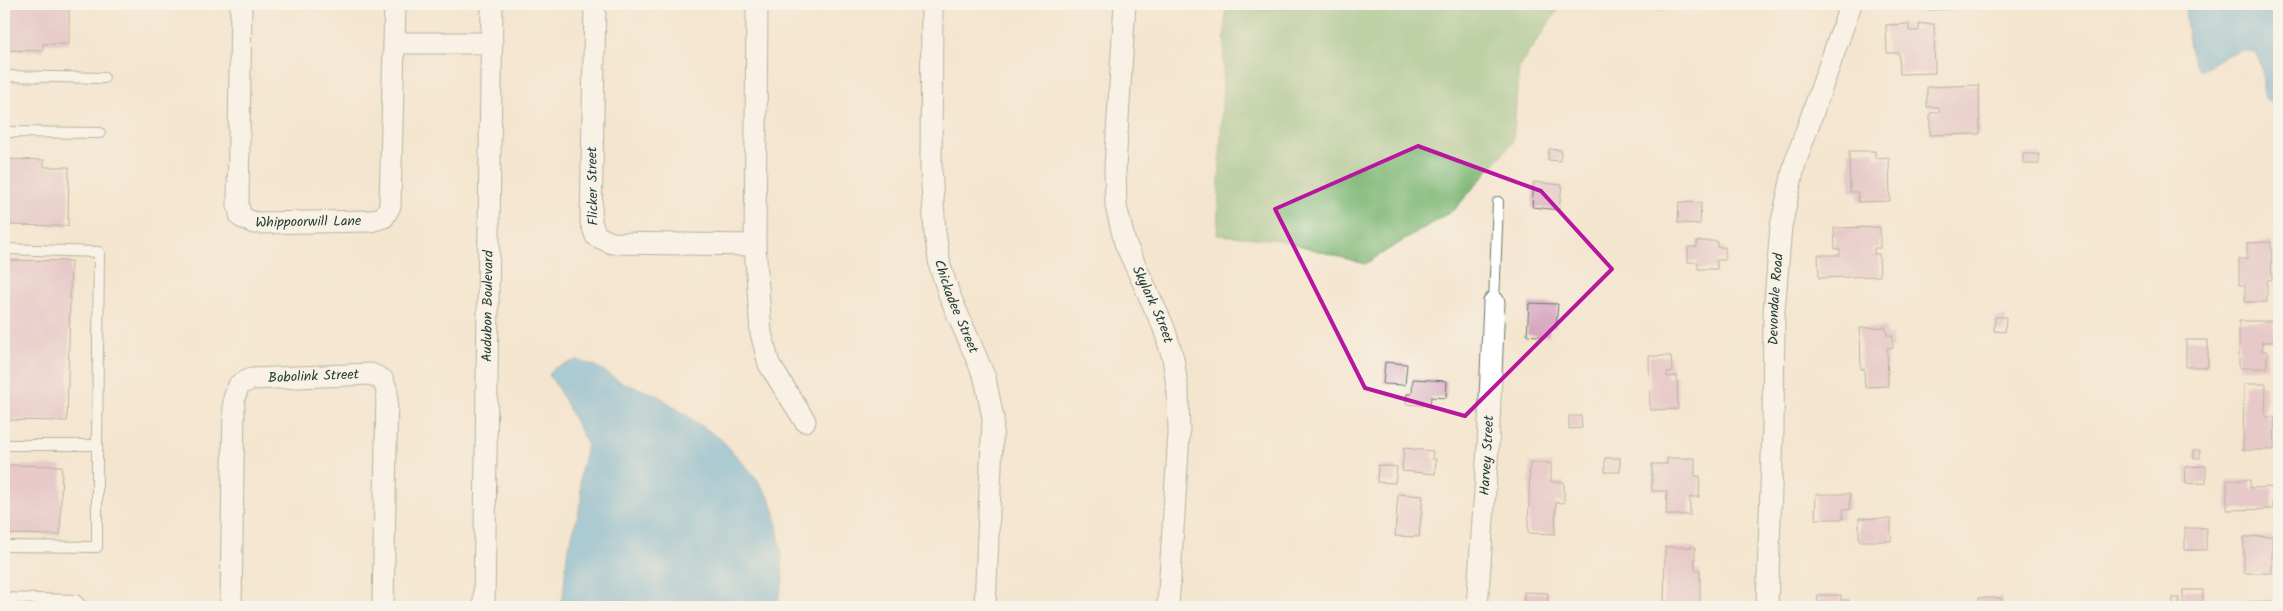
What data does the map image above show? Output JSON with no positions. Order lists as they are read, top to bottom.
{
  "streets": {
    "street": [
      "Flicker Street",
      "Whippoorwill Lane",
      "Devondale Road",
      "Skylark Street",
      "Audubon Boulevard",
      "Chickadee Street",
      "Bobolink Street",
      "Harvey Street"
    ]
  }
}
